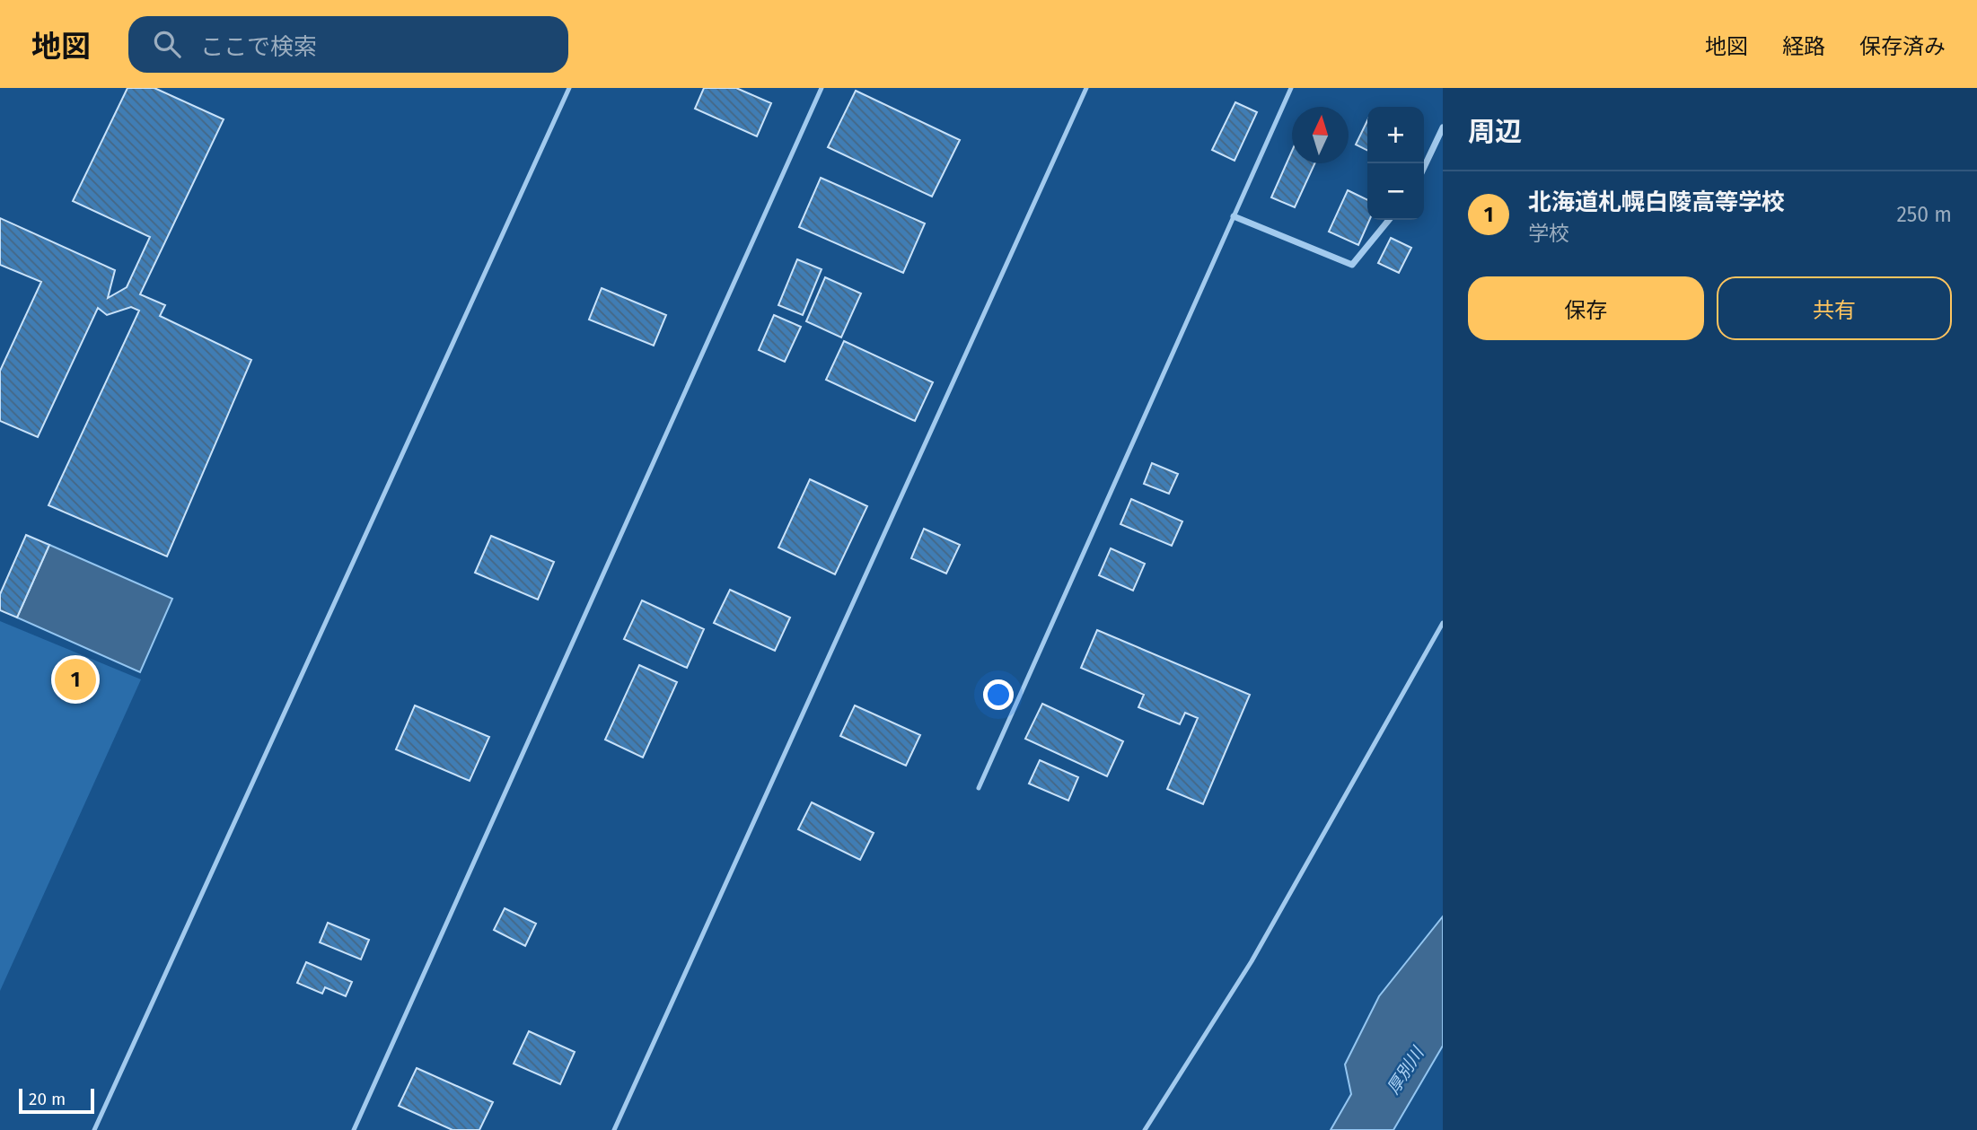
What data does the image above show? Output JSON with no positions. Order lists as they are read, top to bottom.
{
  "water": ["厚別川"],
  "scale_bar": "20 m",
  "north": "top",
  "page": {
    "header": "地図",
    "search": "ここで検索",
    "nav": ["地図", "経路", "保存済み"],
    "heading": "周辺",
    "map_buttons": ["+", "−"],
    "list": [
      {
        "mark": "1",
        "name": "北海道札幌白陵高等学校",
        "note": "学校",
        "value": "250 m"
      }
    ],
    "buttons": ["保存", "共有"],
    "pins": "1",
    "scale": "20 m"
  }
}
